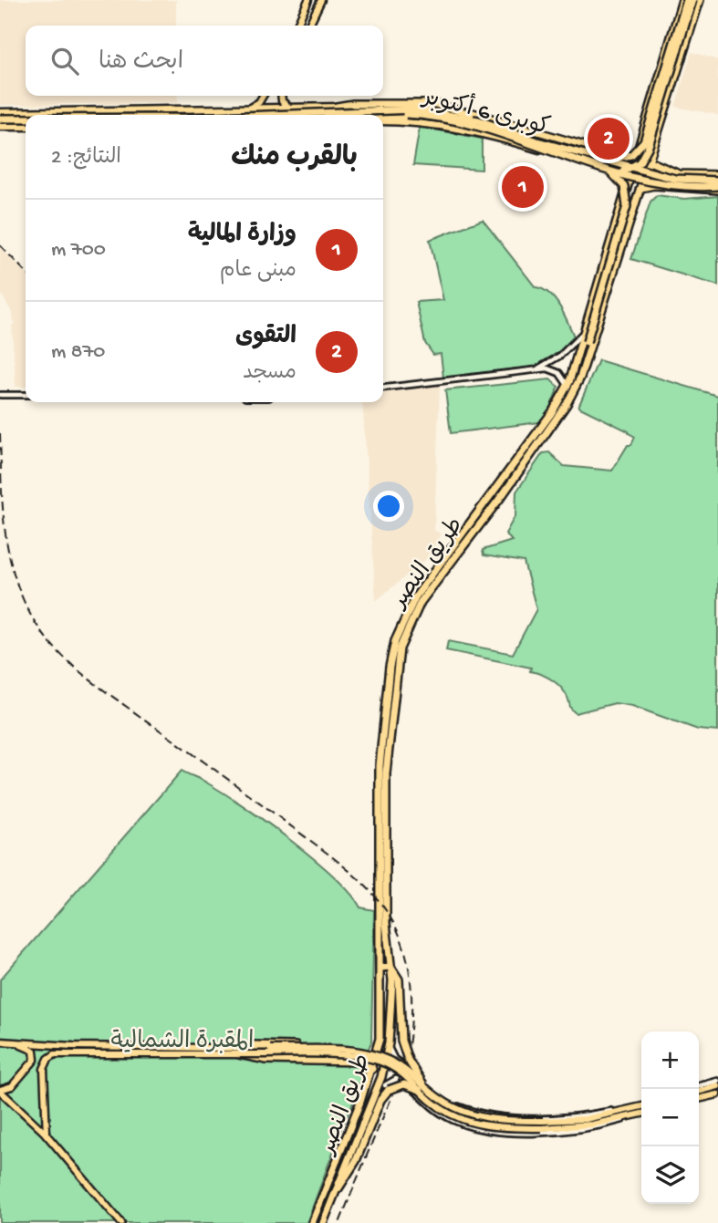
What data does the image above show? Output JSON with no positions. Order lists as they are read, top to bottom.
{
  "streets": {
    "highway": ["كوبرى 6 أكتوبر", "طريق النصر"]
  },
  "parks": ["المقبرة الشمالية"],
  "page": {
    "search": "ابحث هنا",
    "pins": ["2", "1"],
    "heading": ["بالقرب منك", "النتائج: 2"],
    "list": [
      {
        "mark": "1",
        "name": "وزارة المالية",
        "note": "مبنى عام",
        "value": "700 m"
      },
      {
        "mark": "2",
        "name": "التقوى",
        "note": "مسجد",
        "value": "870 m"
      }
    ],
    "map_buttons": ["+", "−"]
  }
}
